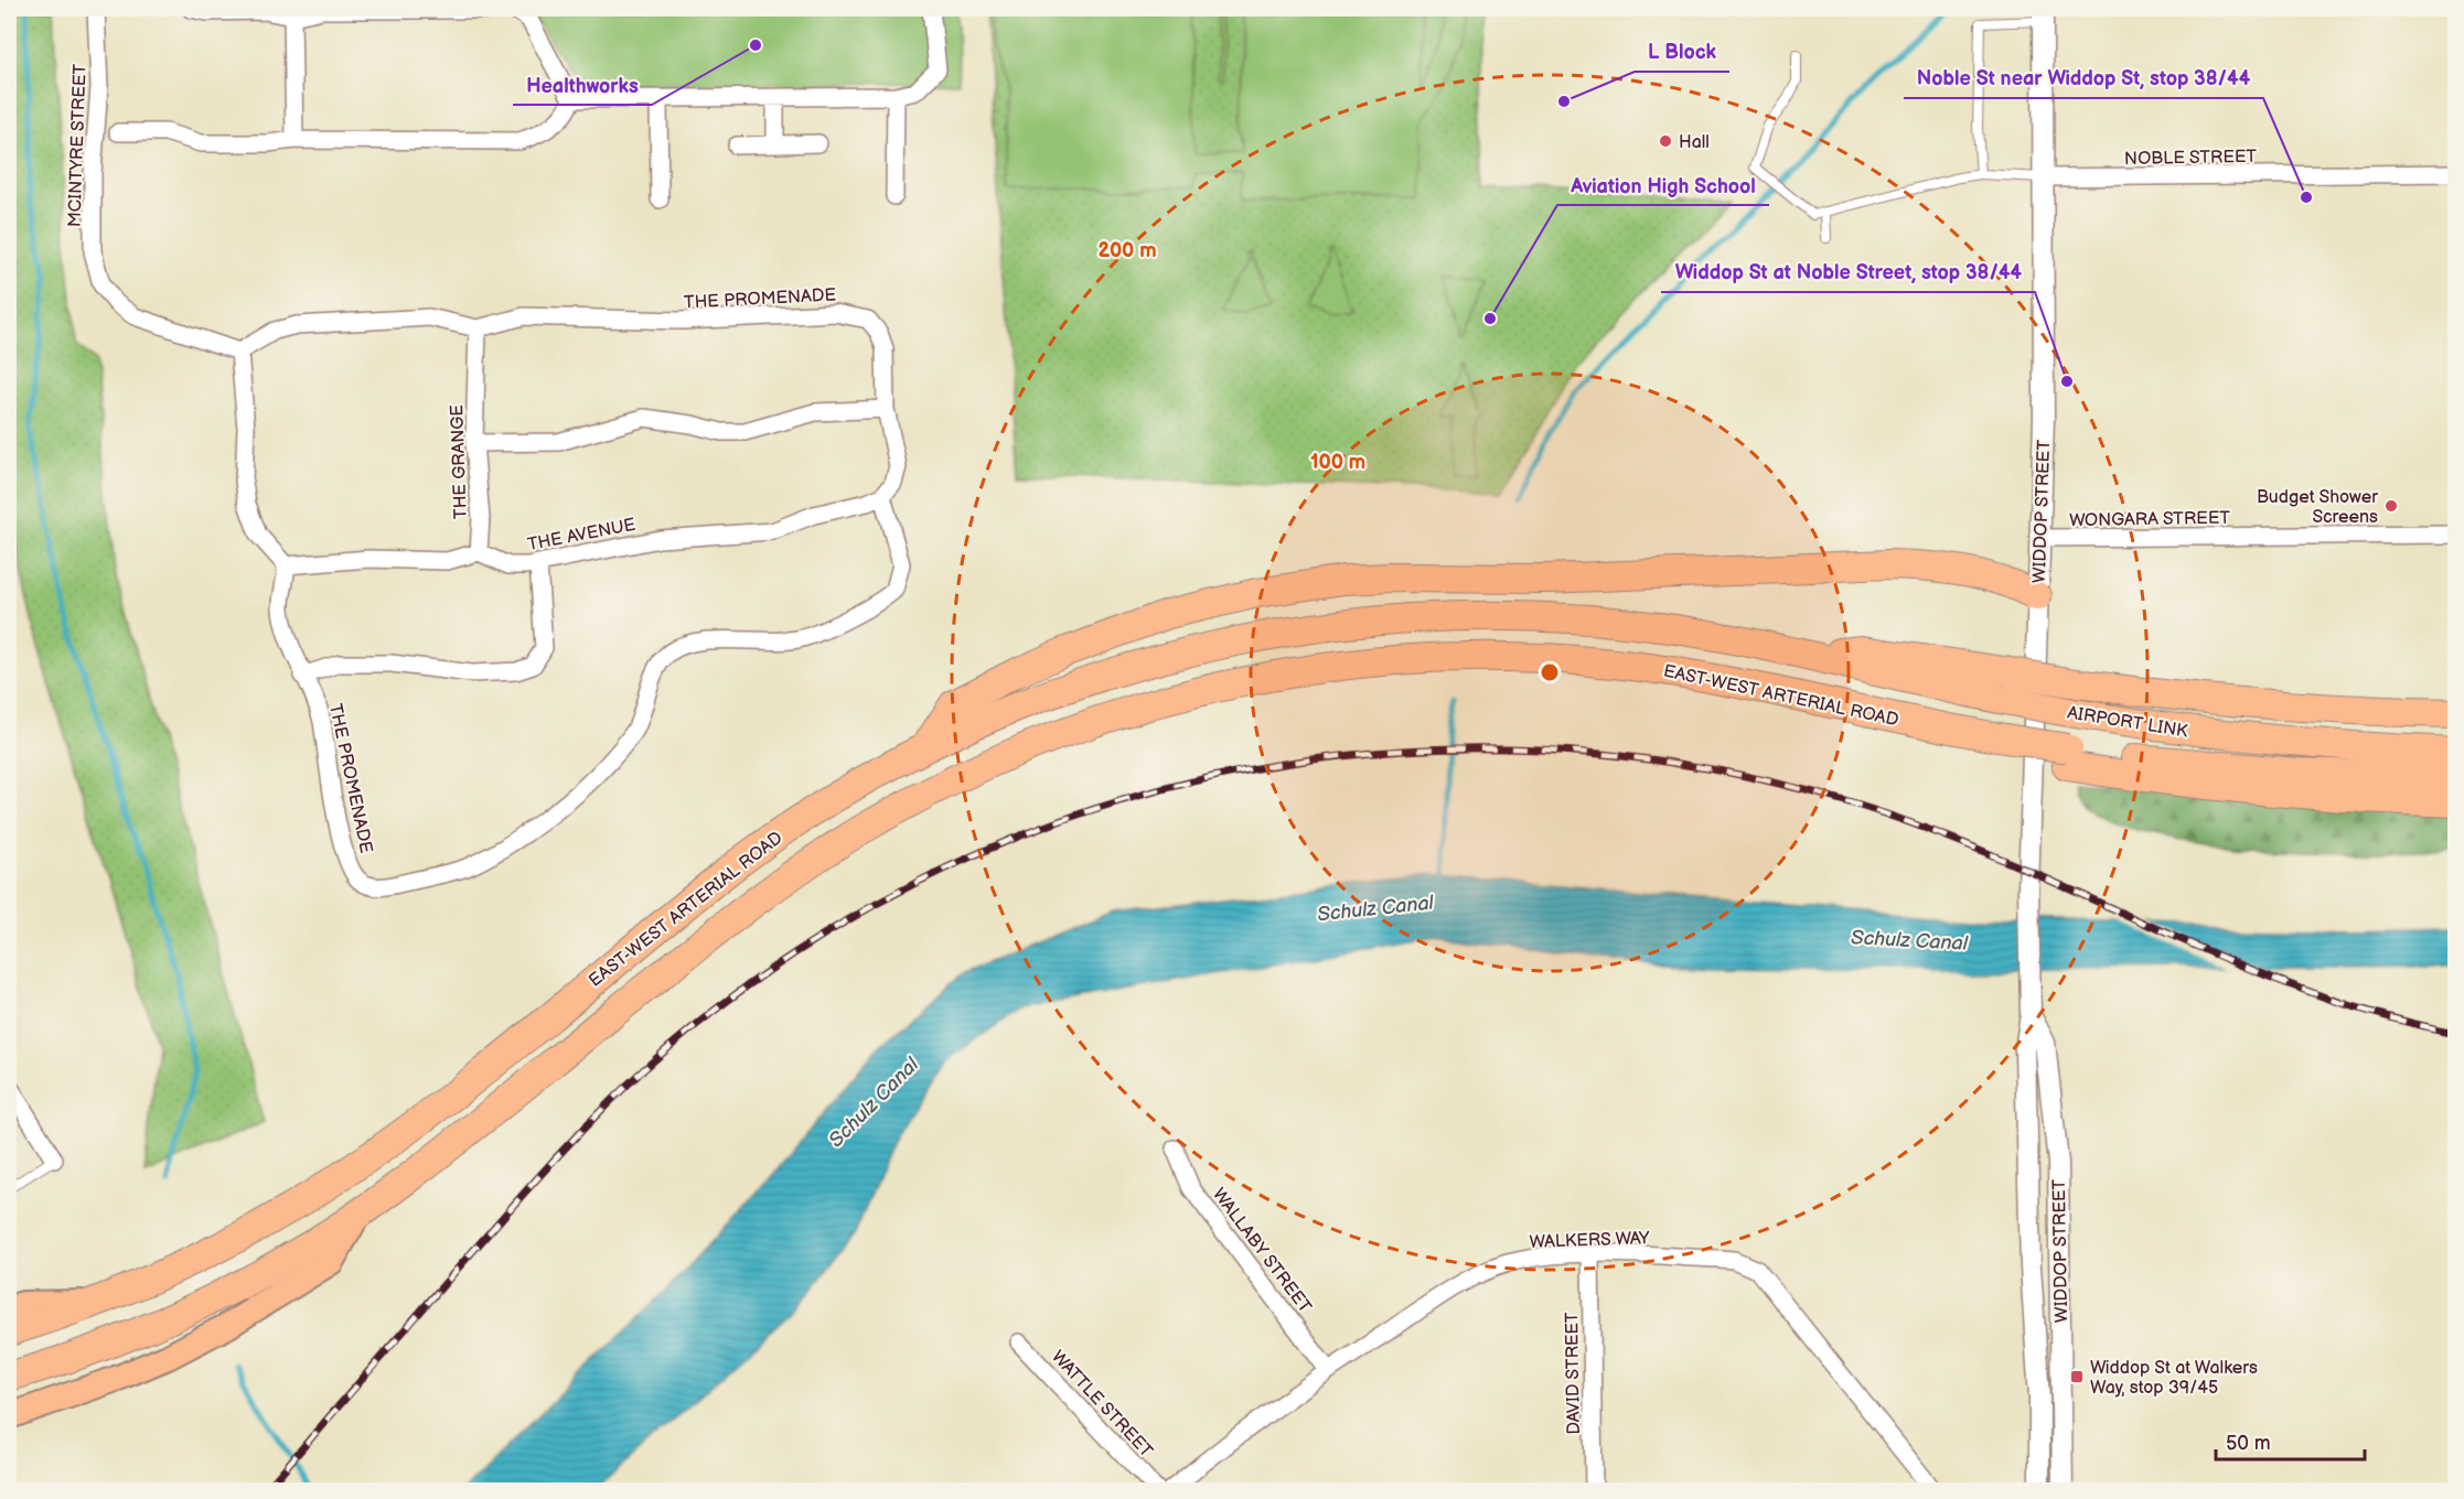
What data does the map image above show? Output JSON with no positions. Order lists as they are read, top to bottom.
{
  "streets": {
    "highway": ["EAST-WEST ARTERIAL ROAD", "AIRPORT LINK"],
    "street": [
      "MCINTYRE STREET",
      "NOBLE STREET",
      "THE PROMENADE",
      "THE GRANGE",
      "WIDDOP STREET",
      "WONGARA STREET",
      "THE AVENUE",
      "WALKERS WAY",
      "WALLABY STREET",
      "DAVID STREET",
      "WATTLE STREET"
    ]
  },
  "crossings": [
    ["MCINTYRE STREET", "THE PROMENADE"],
    ["NOBLE STREET", "WIDDOP STREET"],
    ["THE PROMENADE", "THE GRANGE"],
    ["THE PROMENADE", "THE AVENUE"],
    ["THE GRANGE", "THE AVENUE"],
    ["WIDDOP STREET", "WONGARA STREET"],
    ["EAST-WEST ARTERIAL ROAD", "AIRPORT LINK"],
    ["WALKERS WAY", "WALLABY STREET"],
    ["WALKERS WAY", "DAVID STREET"]
  ],
  "water": ["Schulz Canal"],
  "places": {
    "other": [
      "Healthworks",
      "L Block",
      "Hall",
      "Noble St near Widdop St, stop 38/44",
      "Aviation High School",
      "Widdop St at Noble Street, stop 38/44",
      "Budget Shower Screens"
    ],
    "transit": ["Widdop St at Walkers Way, stop 39/45"]
  },
  "scale_bar": "50 m",
  "rings": ["200 m", "100 m"]
}
